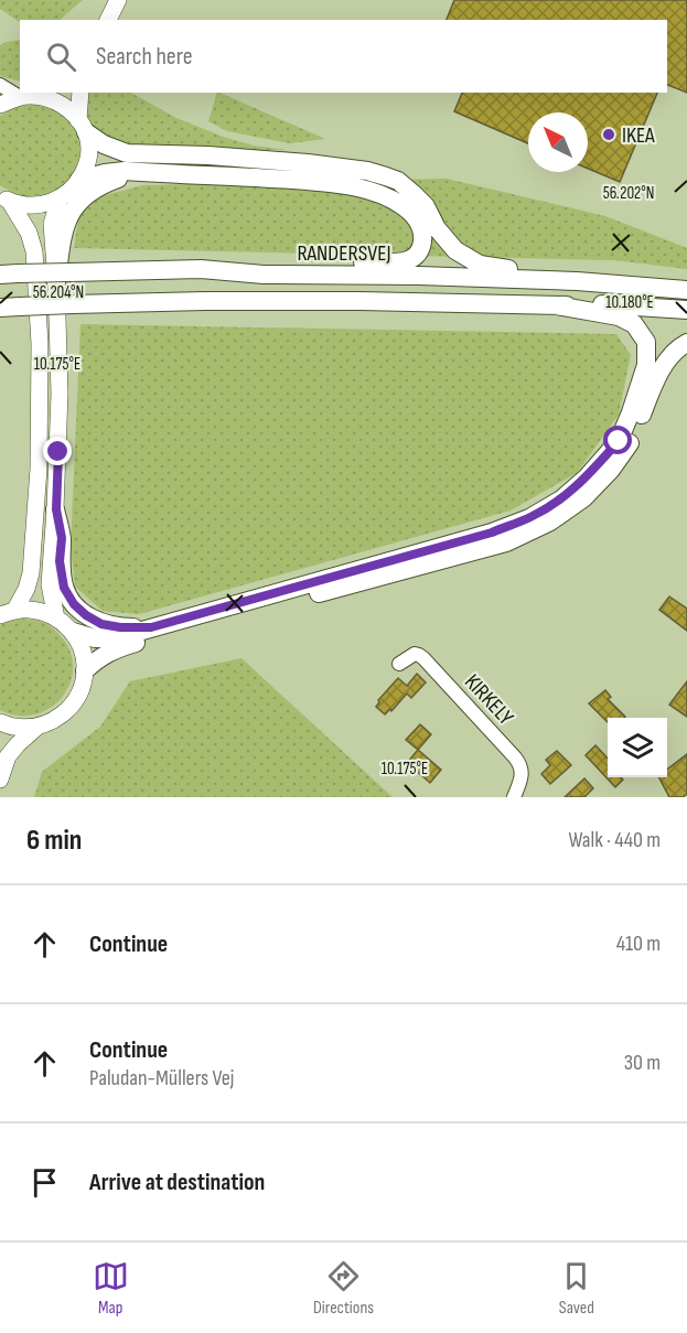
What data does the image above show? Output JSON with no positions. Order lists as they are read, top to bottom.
{
  "streets": {
    "main road": ["RANDERSVEJ"],
    "street": ["KIRKELY"]
  },
  "places": ["IKEA"],
  "north": "top left",
  "page": {
    "search": "Search here",
    "heading": ["6 min", "Walk · 440 m"],
    "list": [
      ["Continue", "410 m"],
      ["Continue", "Paludan-Müllers Vej", "30 m"],
      "Arrive at destination"
    ],
    "nav": ["Map", "Directions", "Saved"]
  },
  "coordinates": [
    "56.202°N",
    "56.204°N",
    "10.180°E",
    "10.175°E"
  ]
}
